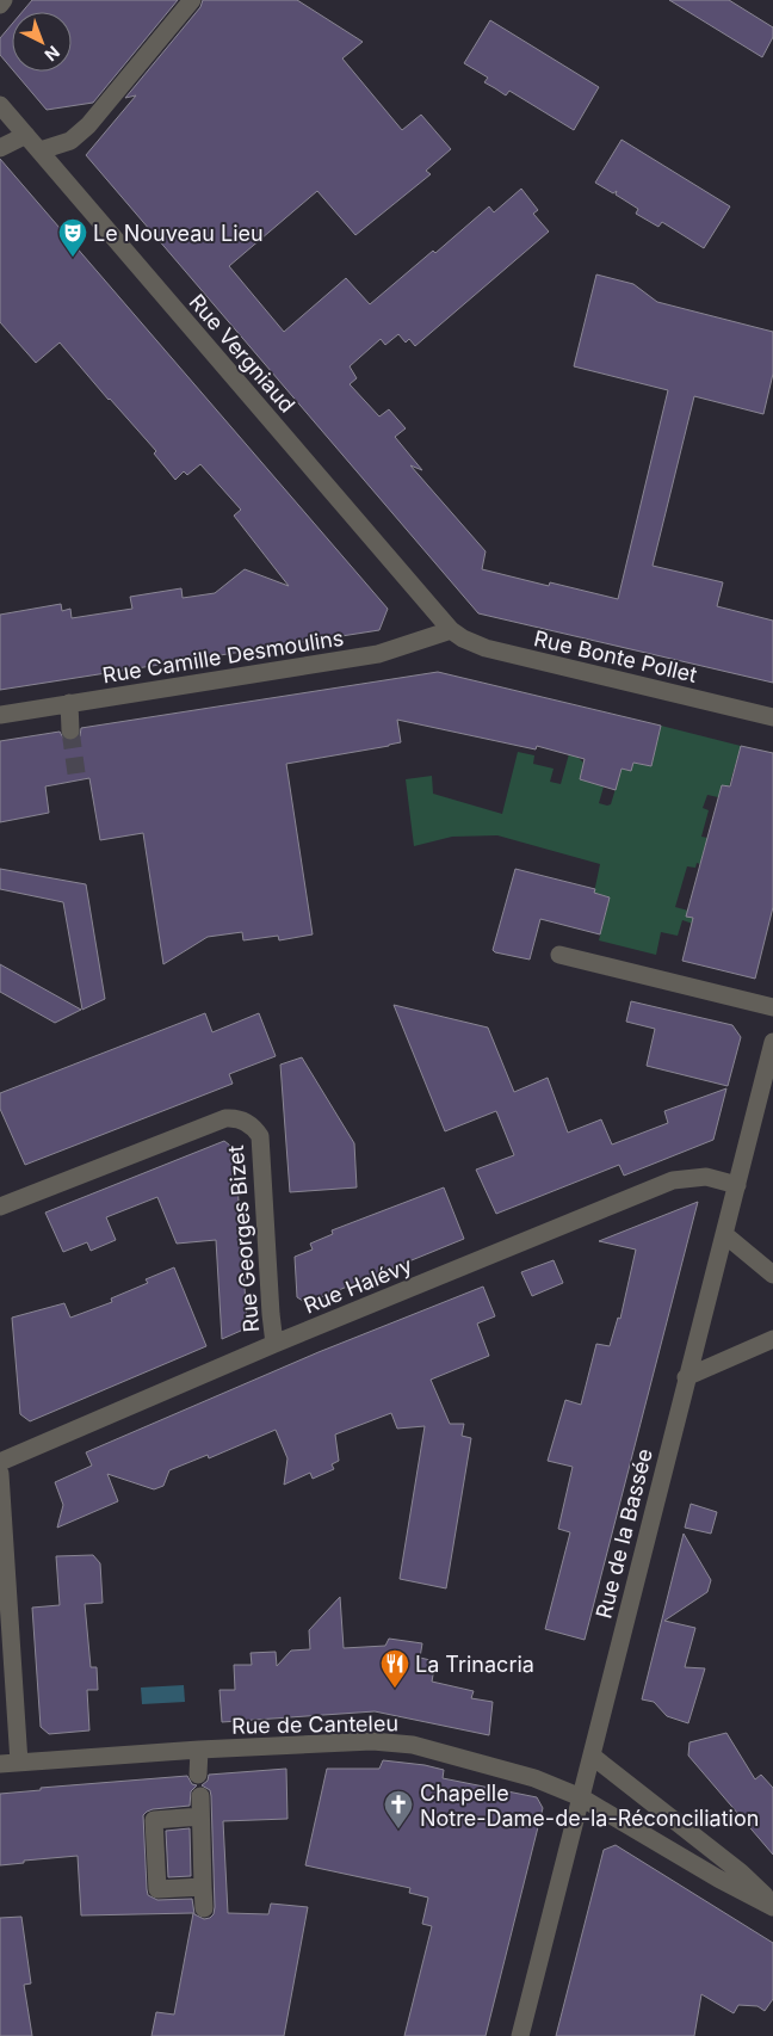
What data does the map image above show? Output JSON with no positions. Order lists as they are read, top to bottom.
{
  "streets": {
    "street": [
      "Rue Vergniaud",
      "Rue Camille Desmoulins",
      "Rue Bonte Pollet",
      "Rue Georges Bizet",
      "Rue Halévy",
      "Rue de la Bassée",
      "Rue de Canteleu"
    ]
  },
  "crossings": [
    ["Rue Vergniaud", "Rue Camille Desmoulins"],
    ["Rue Vergniaud", "Rue Bonte Pollet"],
    ["Rue Camille Desmoulins", "Rue Bonte Pollet"],
    ["Rue Georges Bizet", "Rue Halévy"],
    ["Rue Halévy", "Rue de la Bassée"],
    ["Rue de la Bassée", "Rue de Canteleu"]
  ],
  "places": {
    "theatre": ["Le Nouveau Lieu"],
    "restaurant": ["La Trinacria"],
    "church": ["Chapelle Notre-Dame-de-la-Réconciliation"]
  },
  "north": "bottom right"
}
